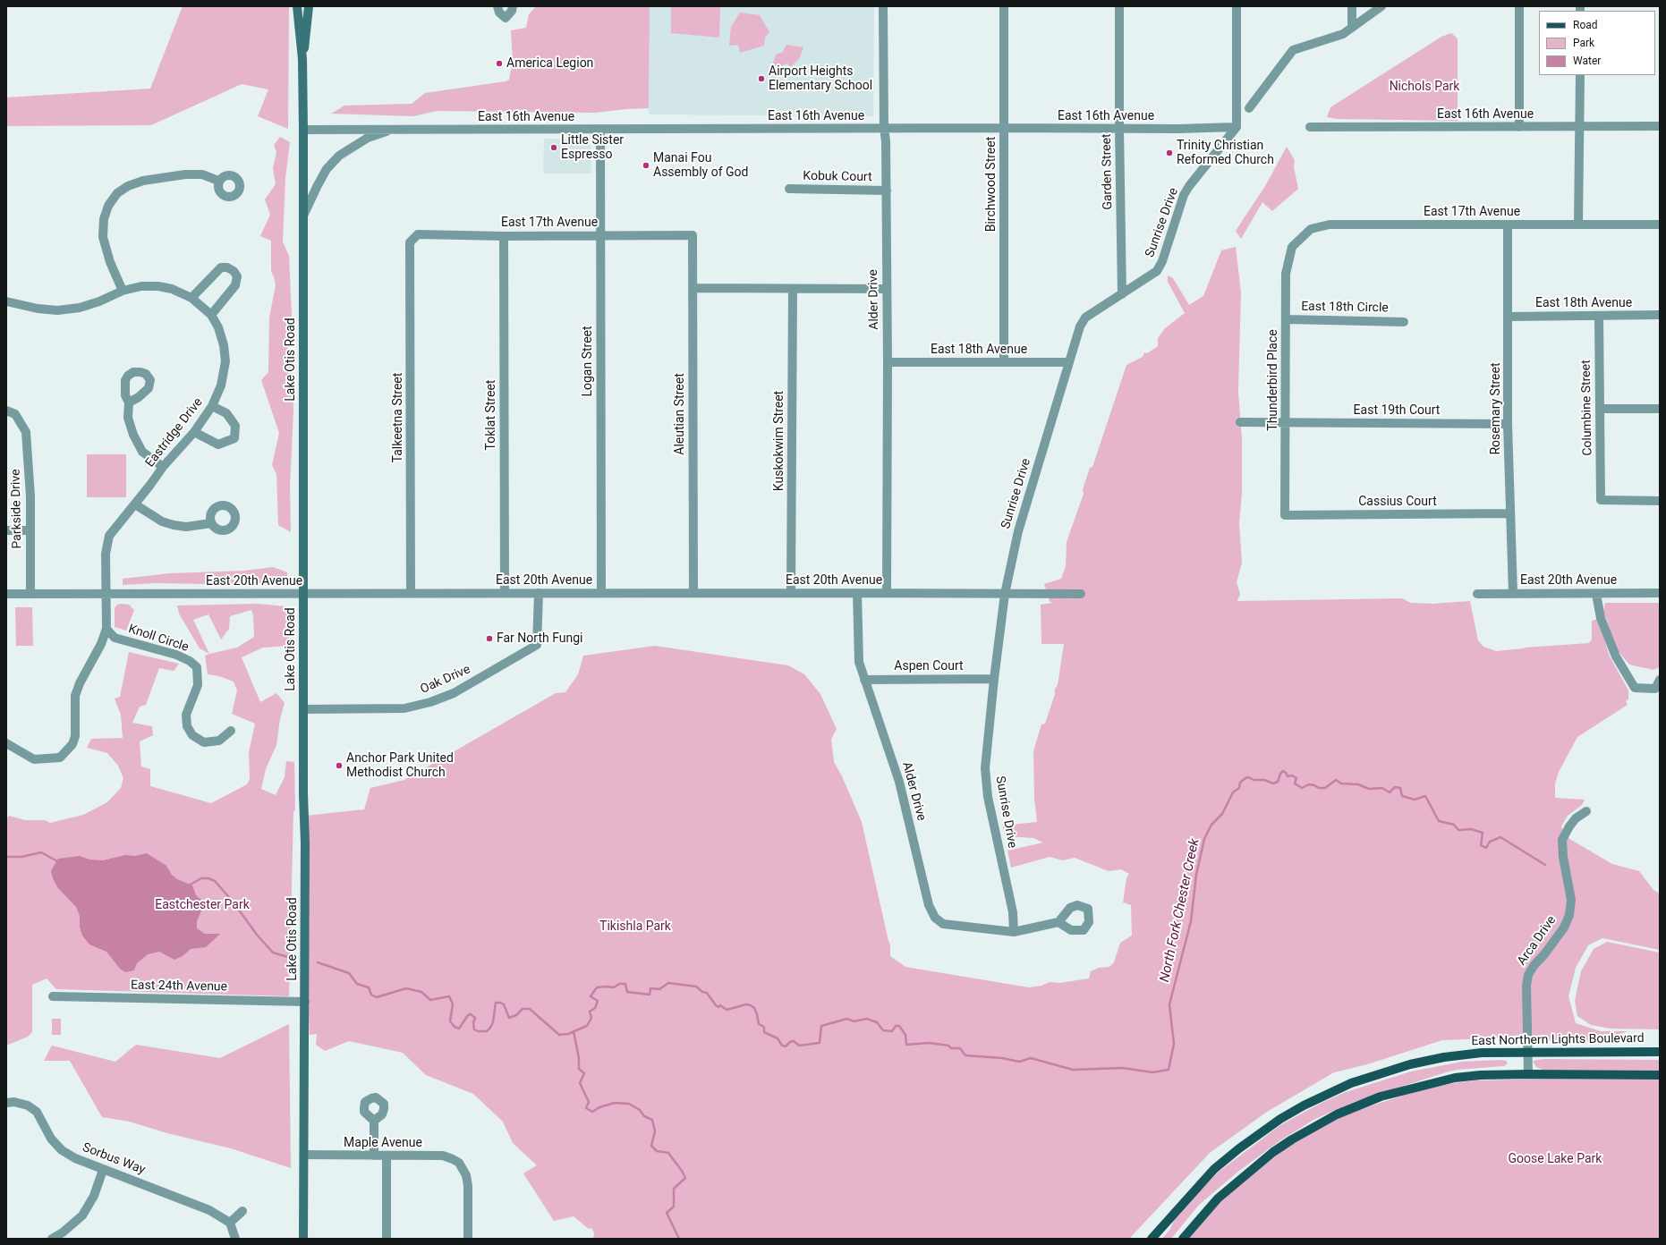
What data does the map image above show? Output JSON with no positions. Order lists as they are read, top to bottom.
{
  "streets": {
    "main road": ["Lake Otis Road", "East Northern Lights Boulevard"],
    "street": [
      "East 16th Avenue",
      "Garden Street",
      "Kobuk Court",
      "Birchwood Street",
      "East 17th Avenue",
      "Sunrise Drive",
      "Alder Drive",
      "East 18th Avenue",
      "East 18th Circle",
      "Logan Street",
      "Thunderbird Place",
      "Columbine Street",
      "Rosemary Street",
      "East 19th Court",
      "Aleutian Street",
      "Toklat Street",
      "Talkeetna Street",
      "Eastridge Drive",
      "Kuskokwim Street",
      "Cassius Court",
      "Parkside Drive",
      "East 20th Avenue",
      "Knoll Circle",
      "Aspen Court",
      "Oak Drive",
      "Arca Drive",
      "East 24th Avenue",
      "Maple Avenue",
      "Sorbus Way"
    ]
  },
  "crossings": [
    ["East 16th Avenue", "Garden Street"],
    ["East 16th Avenue", "Birchwood Street"],
    ["East 16th Avenue", "Sunrise Drive"],
    ["East 16th Avenue", "Alder Drive"],
    ["East 16th Avenue", "Lake Otis Road"],
    ["East 16th Avenue", "Logan Street"],
    ["Garden Street", "Sunrise Drive"],
    ["Kobuk Court", "Alder Drive"],
    ["Birchwood Street", "East 18th Avenue"],
    ["East 17th Avenue", "Logan Street"],
    ["East 17th Avenue", "Thunderbird Place"],
    ["East 17th Avenue", "Rosemary Street"],
    ["East 17th Avenue", "Aleutian Street"],
    ["East 17th Avenue", "Toklat Street"],
    ["East 17th Avenue", "Talkeetna Street"],
    ["Sunrise Drive", "Alder Drive"],
    ["Sunrise Drive", "East 18th Avenue"],
    ["Sunrise Drive", "East 20th Avenue"],
    ["Sunrise Drive", "Aspen Court"],
    ["Alder Drive", "East 18th Avenue"],
    ["Alder Drive", "East 20th Avenue"],
    ["Alder Drive", "Aspen Court"],
    ["East 18th Avenue", "Columbine Street"],
    ["East 18th Avenue", "Rosemary Street"],
    ["East 18th Circle", "Thunderbird Place"],
    ["Lake Otis Road", "East 20th Avenue"],
    ["Lake Otis Road", "Oak Drive"],
    ["Lake Otis Road", "East 24th Avenue"],
    ["Lake Otis Road", "Maple Avenue"],
    ["Logan Street", "East 20th Avenue"],
    ["Thunderbird Place", "East 19th Court"],
    ["Thunderbird Place", "Cassius Court"],
    ["Rosemary Street", "East 19th Court"],
    ["Rosemary Street", "Cassius Court"],
    ["Rosemary Street", "East 20th Avenue"],
    ["Aleutian Street", "East 20th Avenue"],
    ["Toklat Street", "East 20th Avenue"],
    ["Talkeetna Street", "East 20th Avenue"],
    ["Eastridge Drive", "East 20th Avenue"],
    ["Eastridge Drive", "Knoll Circle"],
    ["Kuskokwim Street", "East 20th Avenue"],
    ["Parkside Drive", "East 20th Avenue"],
    ["East 20th Avenue", "Oak Drive"],
    ["Arca Drive", "East Northern Lights Boulevard"]
  ],
  "water": ["North Fork Chester Creek"],
  "parks": [
    "Nichols Park",
    "Eastchester Park",
    "Tikishla Park",
    "Goose Lake Park"
  ],
  "places": [
    "America Legion",
    "Airport Heights Elementary School",
    "Little Sister Espresso",
    "Trinity Christian Reformed Church",
    "Manai Fou Assembly of God",
    "Far North Fungi",
    "Anchor Park United Methodist Church"
  ],
  "legend": ["Road", "Park", "Water"]
}
